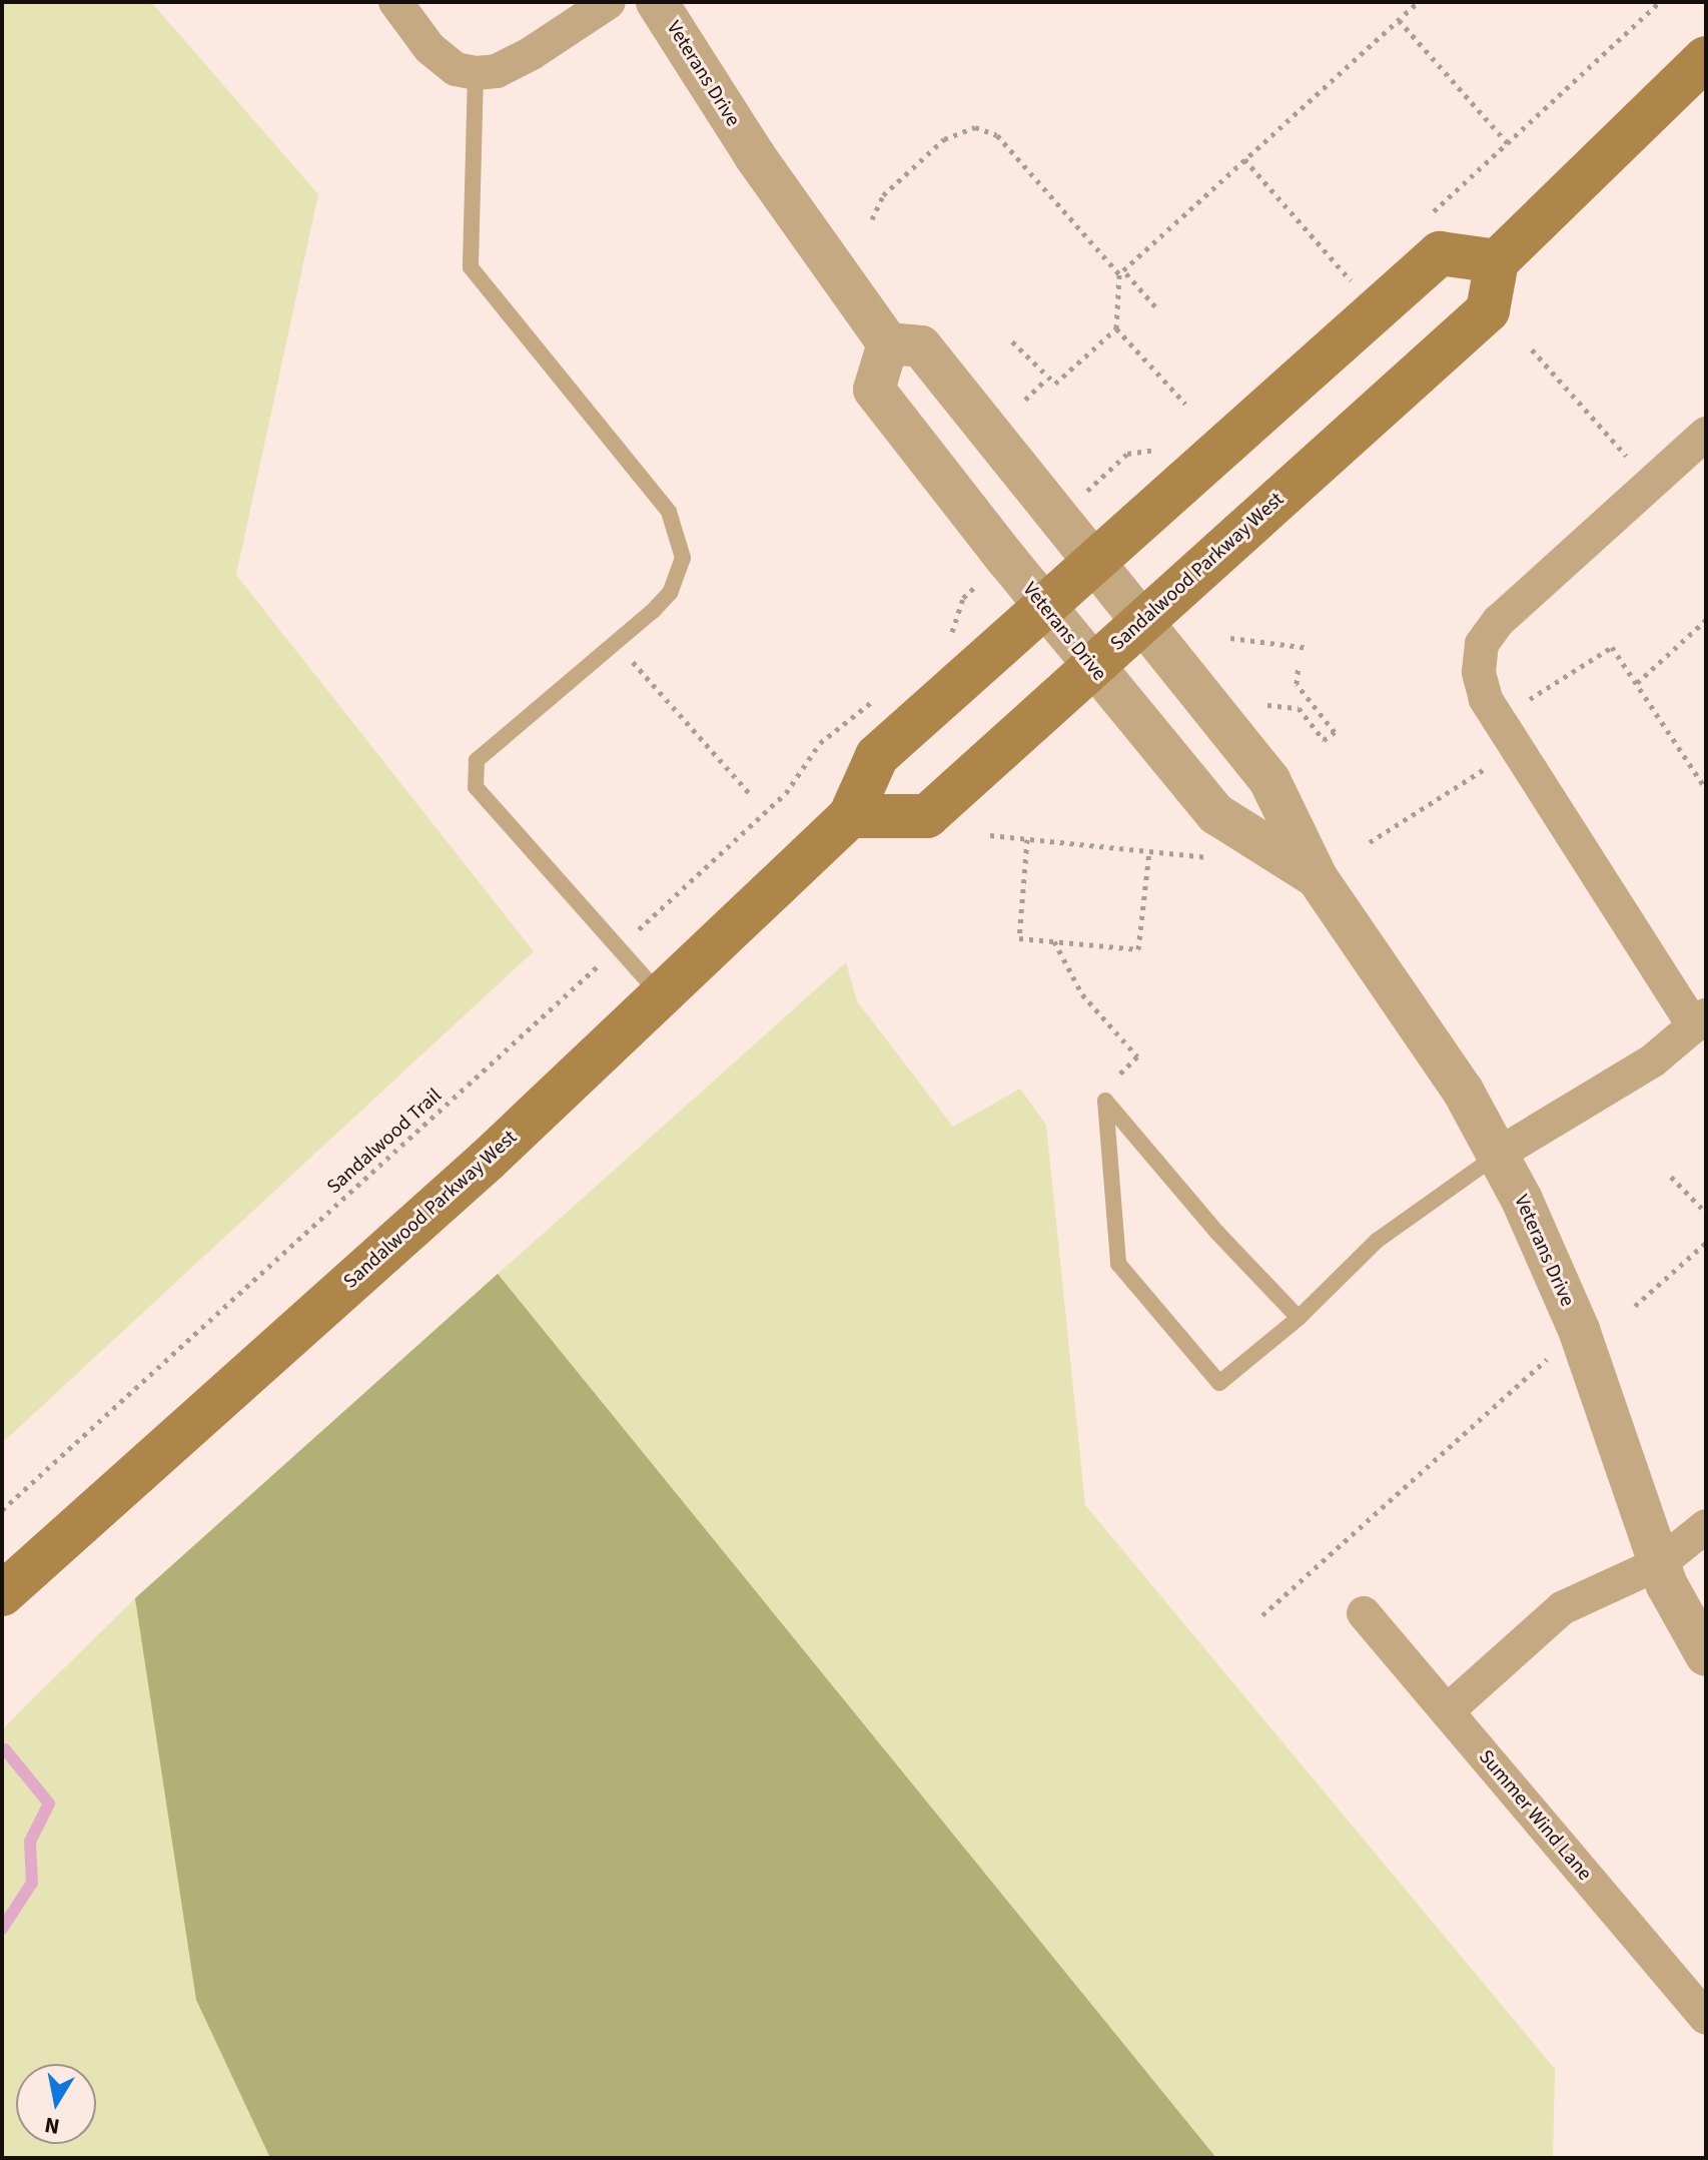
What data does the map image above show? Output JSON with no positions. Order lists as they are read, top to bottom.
{
  "streets": {
    "main road": ["Sandalwood Parkway West"],
    "street": ["Veterans Drive", "Summer Wind Lane"],
    "path": ["Sandalwood Trail"]
  },
  "crossings": [
    ["Veterans Drive", "Sandalwood Parkway West"]
  ],
  "north": "bottom"
}
